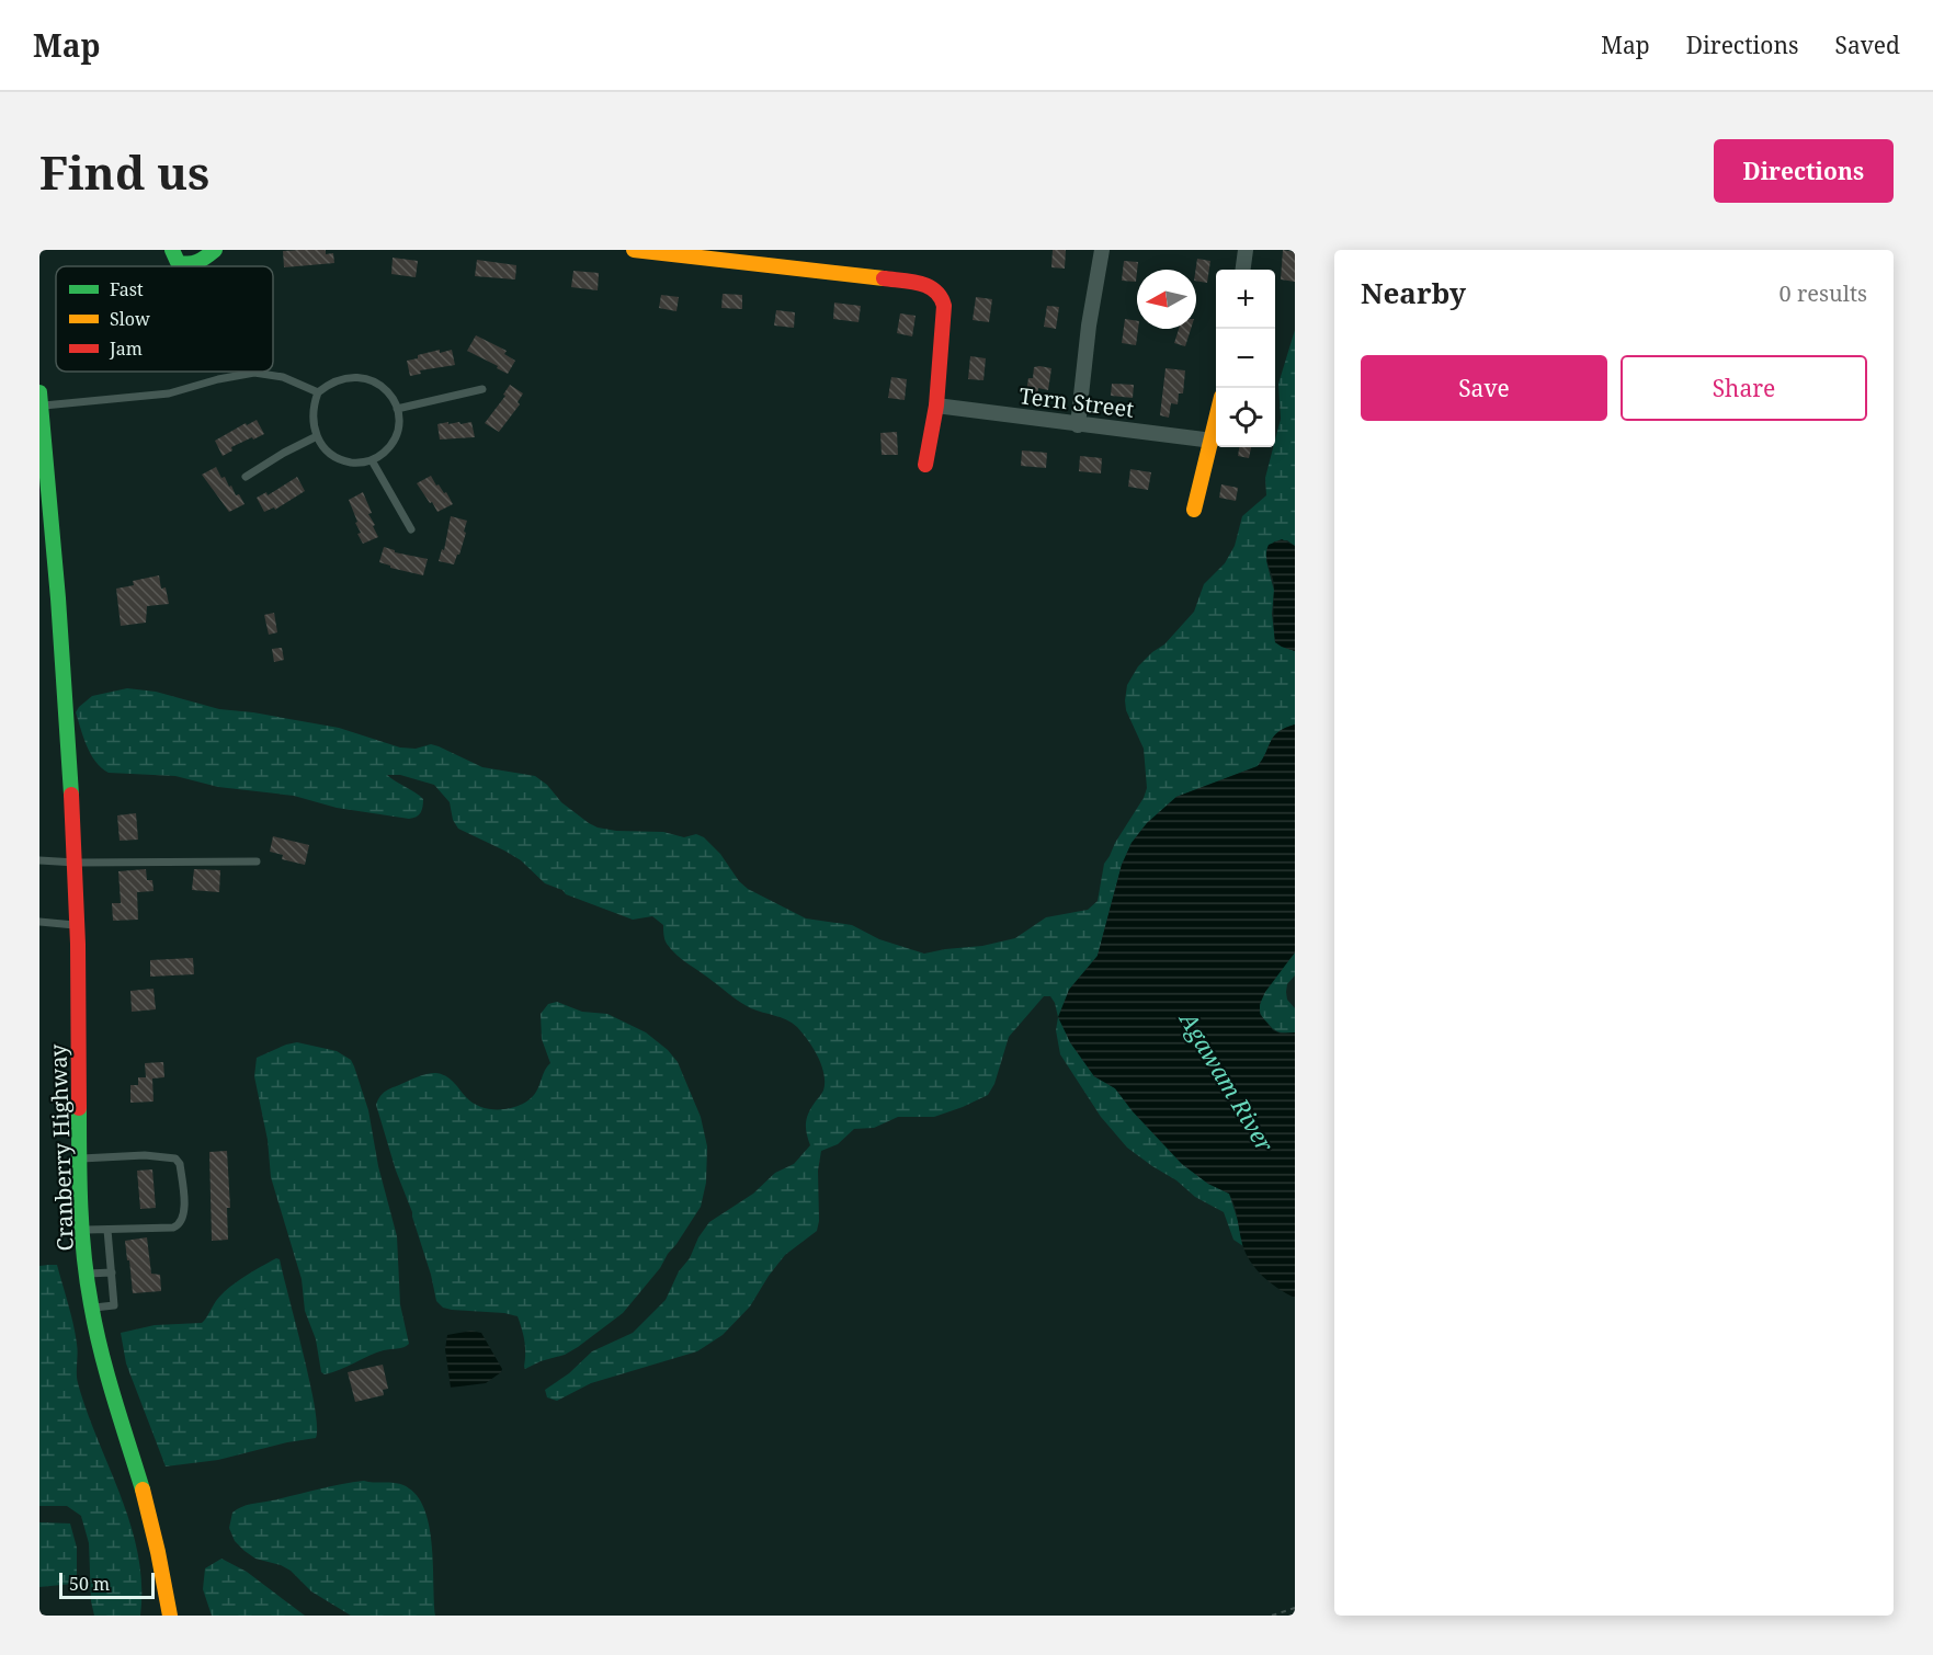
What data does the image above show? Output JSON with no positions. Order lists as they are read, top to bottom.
{
  "streets": {
    "main road": ["Cranberry Highway"],
    "street": ["Tern Street"]
  },
  "water": ["Agawam River"],
  "legend": ["Fast", "Slow", "Jam"],
  "scale_bar": "50 m",
  "north": "left",
  "page": {
    "header": "Map",
    "nav": ["Map", "Directions", "Saved"],
    "buttons": [
      "Directions",
      ["Save", "Share"]
    ],
    "title": "Find us",
    "heading": ["Nearby", "0 results"],
    "map_buttons": ["+", "−"],
    "scale": "50 m"
  }
}
